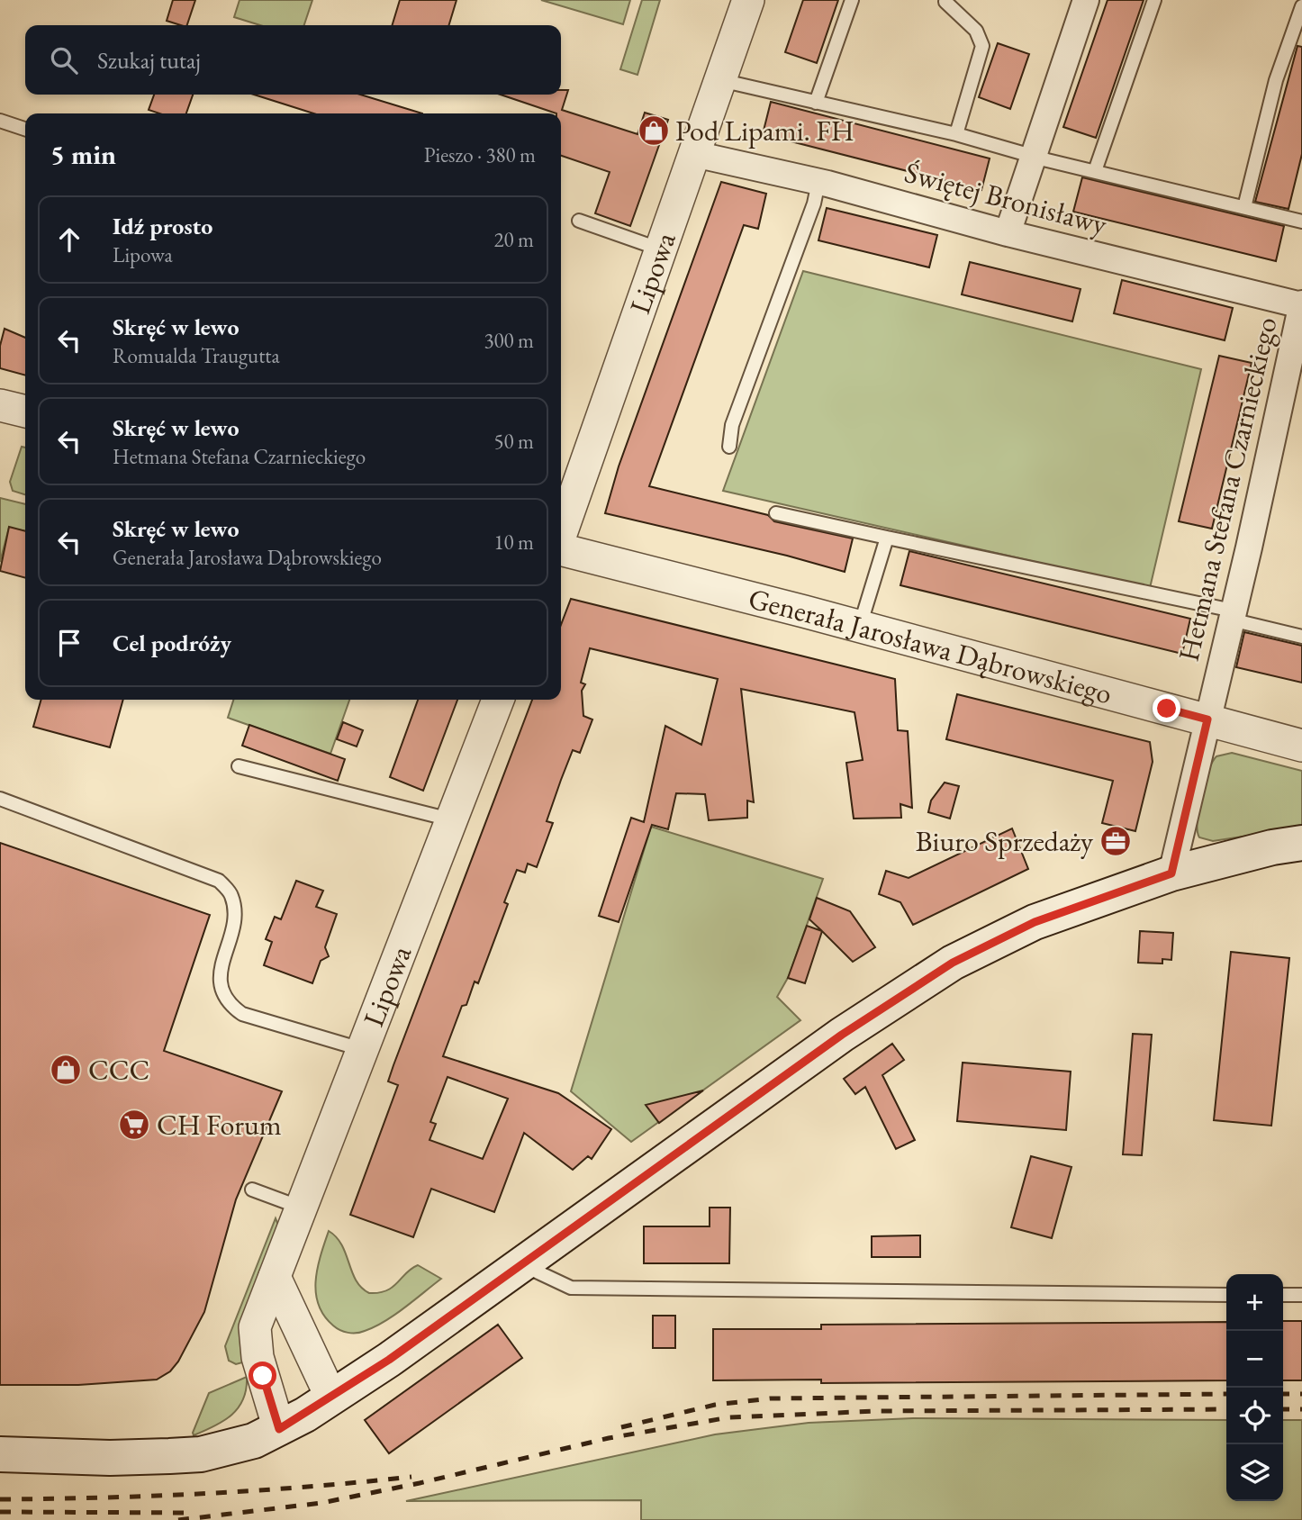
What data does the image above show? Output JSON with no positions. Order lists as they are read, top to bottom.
{
  "streets": {
    "street": [
      "Świętej Bronisławy",
      "Lipowa",
      "Hetmana Stefana Czarnieckiego",
      "Generała Jarosława Dąbrowskiego"
    ]
  },
  "crossings": [
    ["Świętej Bronisławy", "Lipowa"],
    ["Świętej Bronisławy", "Hetmana Stefana Czarnieckiego"],
    ["Hetmana Stefana Czarnieckiego", "Generała Jarosława Dąbrowskiego"]
  ],
  "places": {
    "shop": ["Pod Lipami. FH", "CCC"],
    "office": ["Biuro Sprzedaży"],
    "supermarket": ["CH Forum"]
  },
  "page": {
    "search": "Szukaj tutaj",
    "heading": ["5 min", "Pieszo · 380 m"],
    "list": [
      ["Idź prosto", "Lipowa", "20 m"],
      ["Skręć w lewo", "Romualda Traugutta", "300 m"],
      ["Skręć w lewo", "Hetmana Stefana Czarnieckiego", "50 m"],
      ["Skręć w lewo", "Generała Jarosława Dąbrowskiego", "10 m"],
      "Cel podróży"
    ],
    "map_buttons": ["+", "−"]
  }
}
